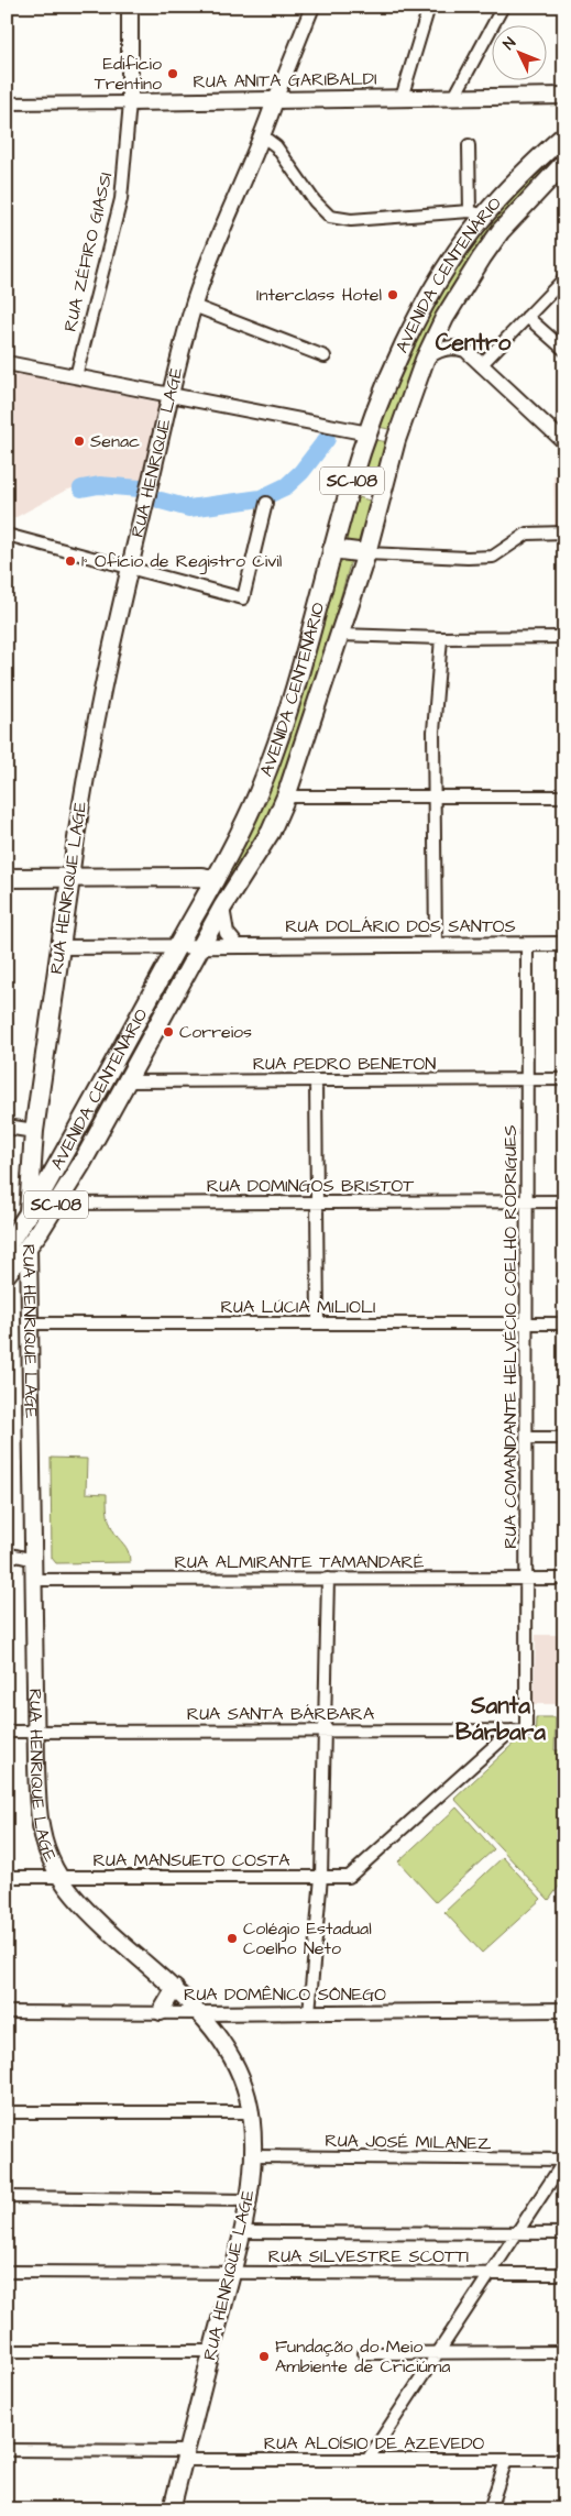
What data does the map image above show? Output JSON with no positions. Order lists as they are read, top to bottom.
{
  "streets": {
    "main road": [
      "RUA ANITA GARIBALDI",
      "AVENIDA CENTENÁRIO",
      "RUA HENRIQUE LAGE",
      "SC-108"
    ],
    "street": [
      "RUA ZÉFIRO GIASSI",
      "RUA DOLÁRIO DOS SANTOS",
      "RUA PEDRO BENETON",
      "RUA DOMINGOS BRISTOT",
      "RUA LÚCIA MILIOLI",
      "RUA COMANDANTE HELVÉCIO COELHO RODRIGUES",
      "RUA ALMIRANTE TAMANDARÉ",
      "RUA SANTA BÁRBARA",
      "RUA MANSUETO COSTA",
      "RUA DOMÊNICO SÔNEGO",
      "RUA JOSÉ MILANEZ",
      "RUA SILVESTRE SCOTTI",
      "RUA ALOÍSIO DE AZEVEDO"
    ]
  },
  "crossings": [
    ["RUA ANITA GARIBALDI", "RUA ZÉFIRO GIASSI"],
    ["RUA ANITA GARIBALDI", "RUA HENRIQUE LAGE"],
    ["AVENIDA CENTENÁRIO", "RUA HENRIQUE LAGE"],
    ["AVENIDA CENTENÁRIO", "RUA DOLÁRIO DOS SANTOS"],
    ["AVENIDA CENTENÁRIO", "RUA PEDRO BENETON"],
    ["AVENIDA CENTENÁRIO", "RUA DOMINGOS BRISTOT"],
    ["RUA HENRIQUE LAGE", "RUA DOLÁRIO DOS SANTOS"],
    ["RUA HENRIQUE LAGE", "RUA LÚCIA MILIOLI"],
    ["RUA HENRIQUE LAGE", "RUA ALMIRANTE TAMANDARÉ"],
    ["RUA HENRIQUE LAGE", "RUA SANTA BÁRBARA"],
    ["RUA HENRIQUE LAGE", "RUA MANSUETO COSTA"],
    ["RUA HENRIQUE LAGE", "RUA DOMÊNICO SÔNEGO"],
    ["RUA HENRIQUE LAGE", "RUA JOSÉ MILANEZ"],
    ["RUA HENRIQUE LAGE", "RUA SILVESTRE SCOTTI"],
    ["RUA HENRIQUE LAGE", "RUA ALOÍSIO DE AZEVEDO"],
    ["RUA DOLÁRIO DOS SANTOS", "RUA COMANDANTE HELVÉCIO COELHO RODRIGUES"],
    ["RUA PEDRO BENETON", "RUA COMANDANTE HELVÉCIO COELHO RODRIGUES"],
    ["RUA DOMINGOS BRISTOT", "RUA COMANDANTE HELVÉCIO COELHO RODRIGUES"],
    ["RUA LÚCIA MILIOLI", "RUA COMANDANTE HELVÉCIO COELHO RODRIGUES"],
    ["RUA COMANDANTE HELVÉCIO COELHO RODRIGUES", "RUA ALMIRANTE TAMANDARÉ"],
    ["RUA COMANDANTE HELVÉCIO COELHO RODRIGUES", "RUA SANTA BÁRBARA"],
    ["RUA SANTA BÁRBARA", "RUA MANSUETO COSTA"]
  ],
  "districts": ["Centro", "Santa Bárbara"],
  "places": [
    "Edificio Trentino",
    "Interclass Hotel",
    "Senac",
    "1° Ofício de Registro Civil",
    "Correios",
    "Colégio Estadual Coelho Neto",
    "Fundação do Meio Ambiente de Criciúma"
  ],
  "north": "top left"
}
